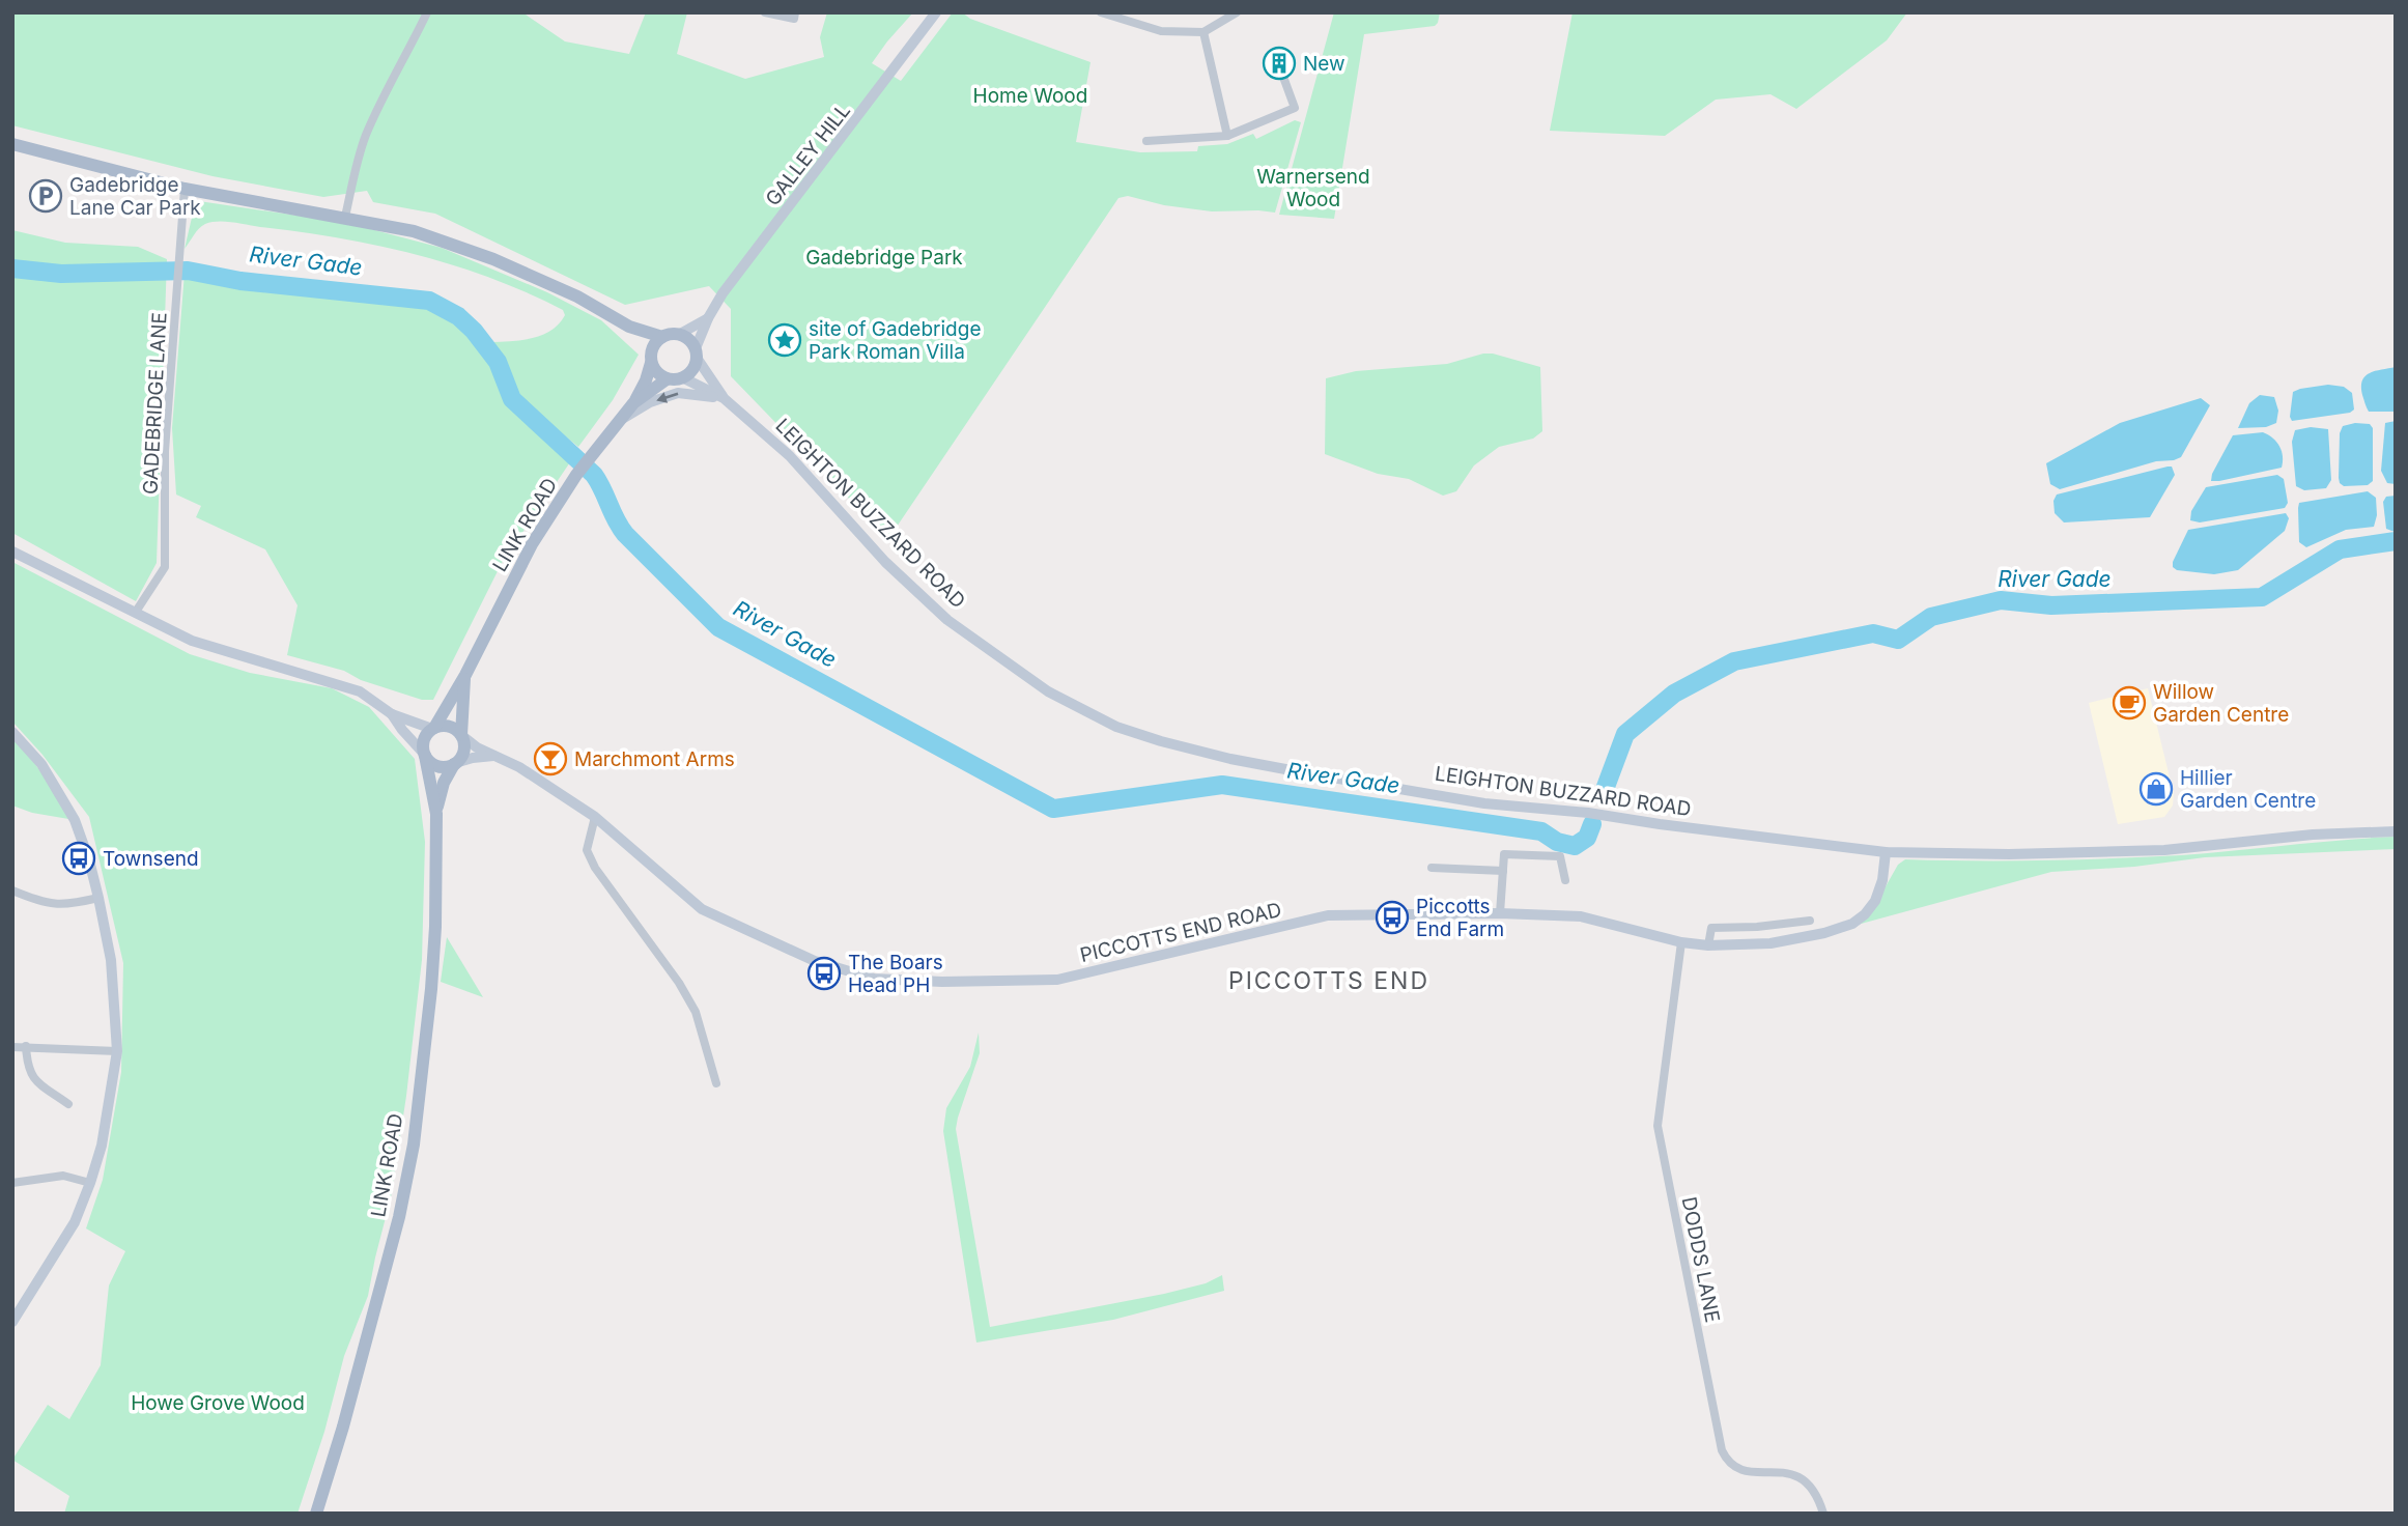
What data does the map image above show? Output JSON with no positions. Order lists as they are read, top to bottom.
{
  "streets": {
    "main road": ["LINK ROAD"],
    "street": [
      "GALLEY HILL",
      "GADEBRIDGE LANE",
      "LEIGHTON BUZZARD ROAD",
      "PICCOTTS END ROAD",
      "DODDS LANE"
    ]
  },
  "crossings": [
    ["GALLEY HILL", "LEIGHTON BUZZARD ROAD"],
    ["GALLEY HILL", "LINK ROAD"],
    ["LEIGHTON BUZZARD ROAD", "LINK ROAD"],
    ["LEIGHTON BUZZARD ROAD", "PICCOTTS END ROAD"],
    ["LINK ROAD", "PICCOTTS END ROAD"],
    ["PICCOTTS END ROAD", "DODDS LANE"]
  ],
  "districts": ["PICCOTTS END"],
  "water": ["River Gade"],
  "parks": [
    "Home Wood",
    "Warnersend Wood",
    "Gadebridge Park",
    "Howe Grove Wood"
  ],
  "places": {
    "building": ["New"],
    "parking": ["Gadebridge Lane Car Park"],
    "place": ["site of Gadebridge Park Roman Villa"],
    "cafe": ["Willow Garden Centre"],
    "bar": ["Marchmont Arms"],
    "shop": ["Hillier Garden Centre"],
    "bus stop": ["Townsend", "Piccotts End Farm", "The Boars Head PH"]
  }
}
